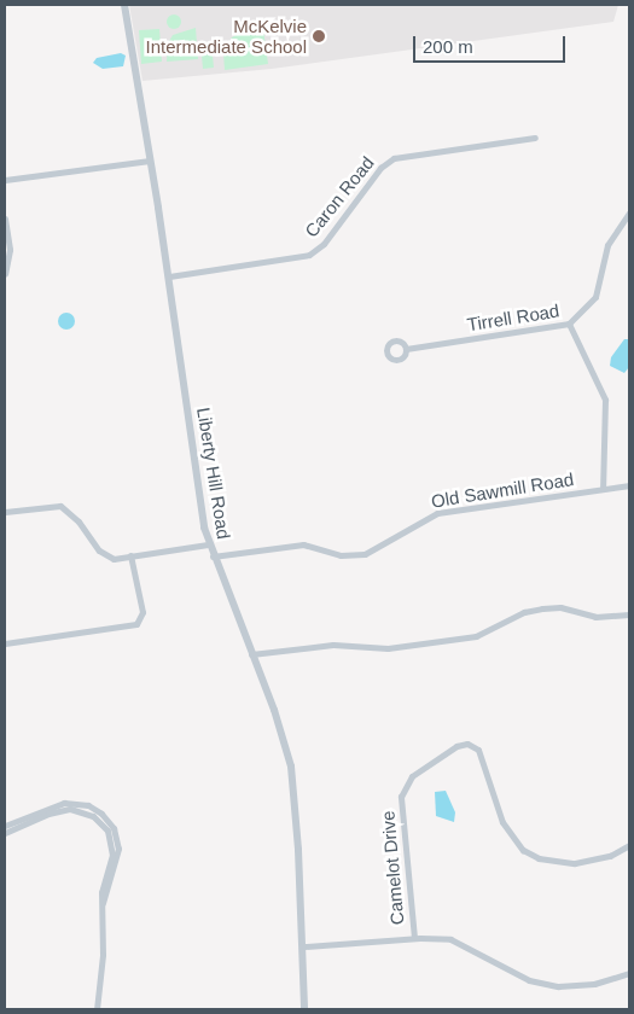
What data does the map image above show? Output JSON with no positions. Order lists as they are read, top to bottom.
{
  "streets": {
    "street": [
      "Caron Road",
      "Tirrell Road",
      "Liberty Hill Road",
      "Old Sawmill Road",
      "Camelot Drive"
    ]
  },
  "crossings": [
    ["Caron Road", "Liberty Hill Road"],
    ["Liberty Hill Road", "Old Sawmill Road"],
    ["Liberty Hill Road", "Camelot Drive"]
  ],
  "places": ["McKelvie Intermediate School"],
  "scale_bar": "200 m"
}
